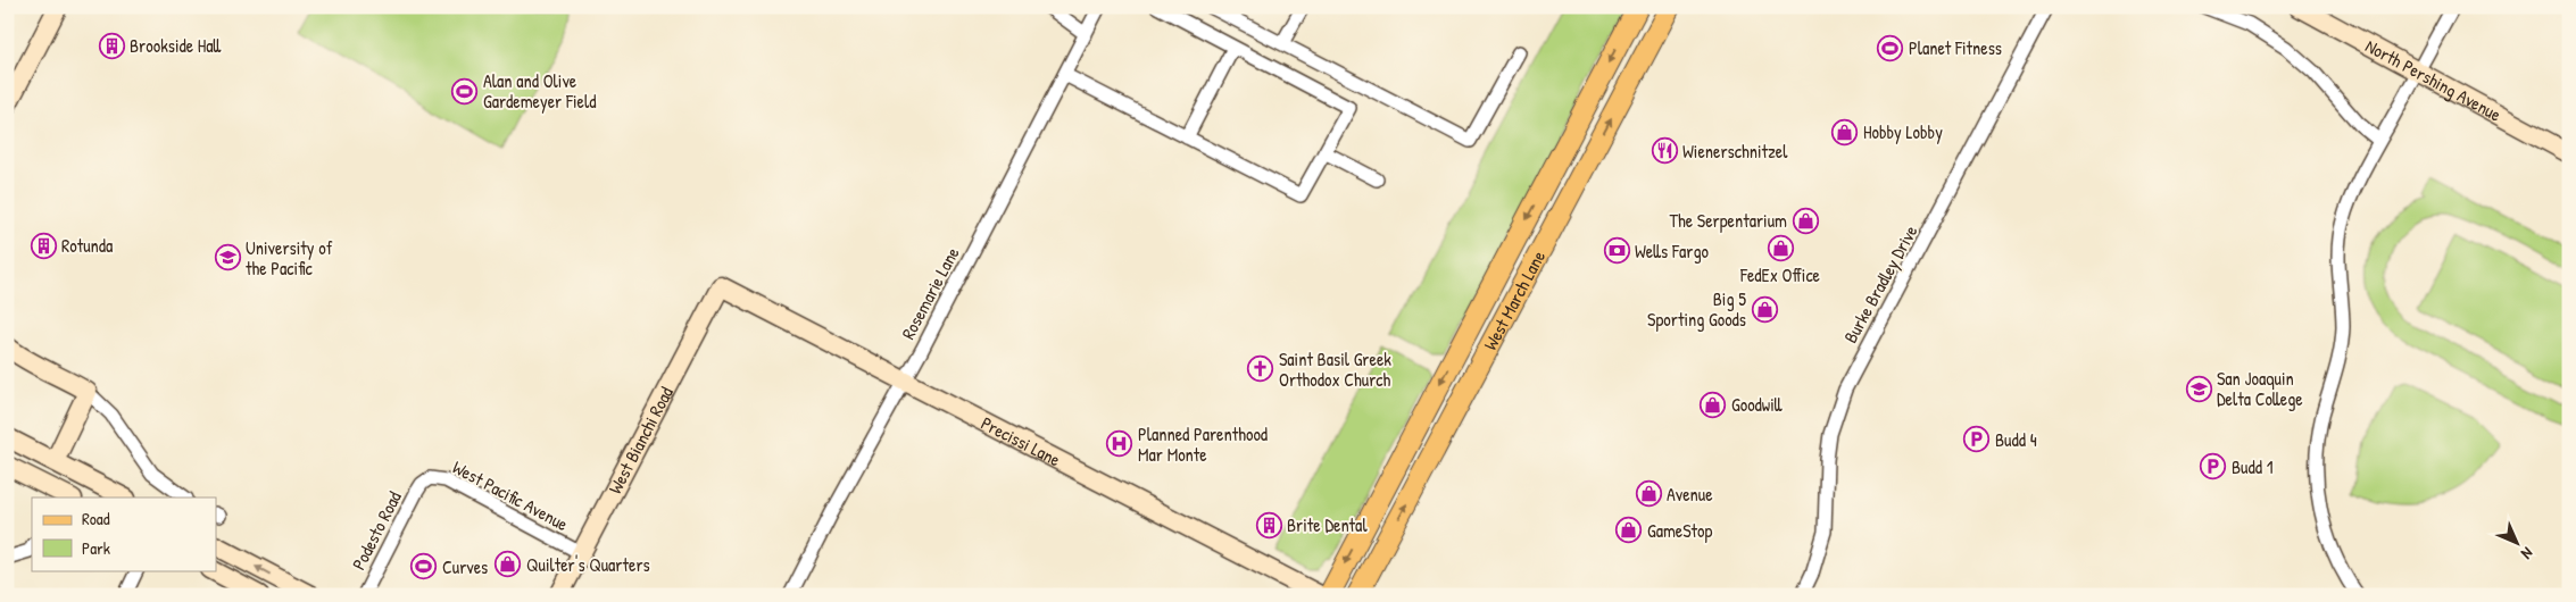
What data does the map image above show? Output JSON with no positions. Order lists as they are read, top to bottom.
{
  "streets": {
    "main road": ["West March Lane"],
    "street": [
      "North Pershing Avenue",
      "Burke Bradley Drive",
      "Rosemarie Lane",
      "West Bianchi Road",
      "Precissi Lane",
      "West Pacific Avenue",
      "Podesto Road"
    ]
  },
  "crossings": [
    ["Rosemarie Lane", "Precissi Lane"],
    ["West Bianchi Road", "Precissi Lane"],
    ["West Bianchi Road", "West Pacific Avenue"],
    ["West Pacific Avenue", "Podesto Road"]
  ],
  "places": {
    "building": ["Brookside Hall", "Rotunda", "Brite Dental"],
    "sports": ["Planet Fitness", "Alan and Olive Gardemeyer Field", "Curves"],
    "shop": [
      "Hobby Lobby",
      "The Serpentarium",
      "FedEx Office",
      "Big 5 Sporting Goods",
      "Goodwill",
      "Avenue",
      "GameStop",
      "Quilter's Quarters"
    ],
    "restaurant": ["Wienerschnitzel"],
    "bank": ["Wells Fargo"],
    "school or university": ["University of the Pacific", "San Joaquin Delta College"],
    "church": ["Saint Basil Greek Orthodox Church"],
    "parking": ["Budd 4", "Budd 1"],
    "hospital": ["Planned Parenthood Mar Monte"]
  },
  "legend": ["Road", "Park"],
  "north": "bottom right"
}
